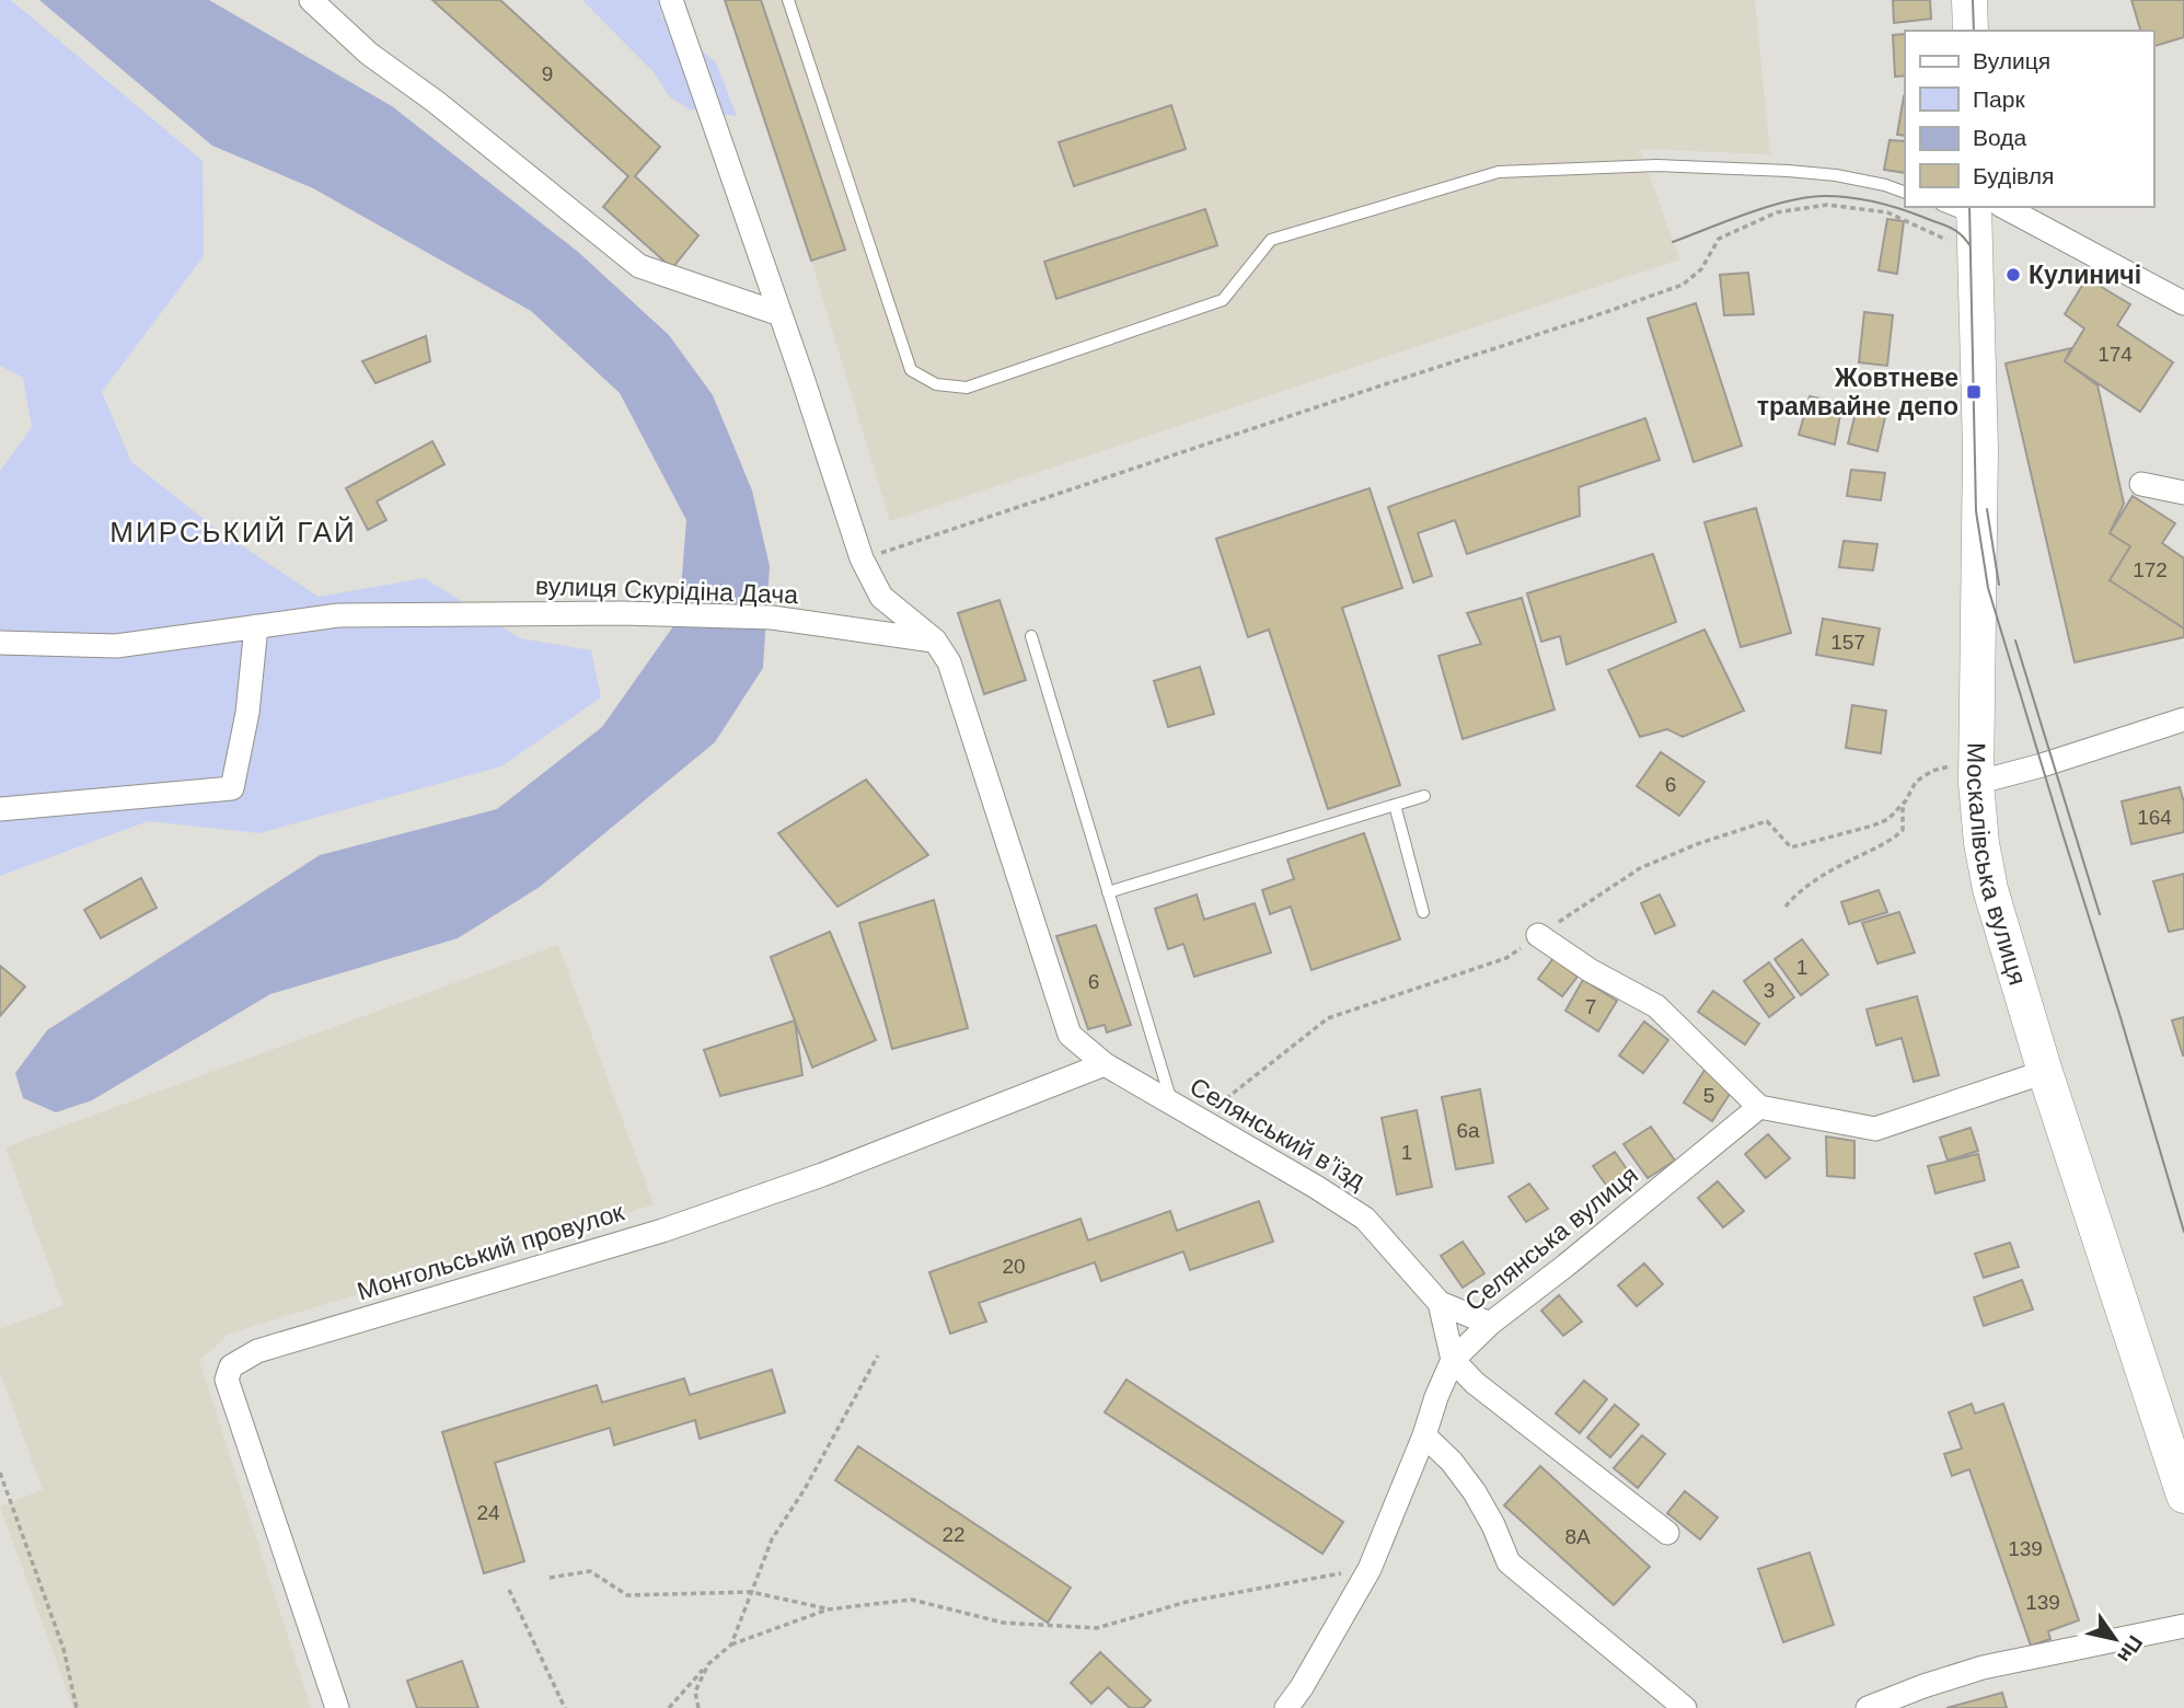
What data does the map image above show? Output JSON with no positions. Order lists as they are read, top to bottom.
{
  "streets": {
    "street": [
      "вулиця Скурідіна Дача",
      "Москалівська вулиця",
      "Селянський вʼїзд",
      "Селянська вулиця",
      "Монгольський провулок"
    ]
  },
  "crossings": [
    ["Селянський вʼїзд", "Селянська вулиця"],
    ["Селянський вʼїзд", "Монгольський провулок"]
  ],
  "districts": ["МИРСЬКИЙ ГАЙ"],
  "places": {
    "other": ["Кулиничі"],
    "transit": ["Жовтневе трамвайне депо"]
  },
  "house_numbers": [
    "9",
    "174",
    "172",
    "157",
    "6",
    "164",
    "1",
    "6",
    "3",
    "7",
    "5",
    "6а",
    "1",
    "20",
    "24",
    "22",
    "8А",
    "139",
    "139"
  ],
  "legend": [
    "Вулиця",
    "Парк",
    "Вода",
    "Будівля"
  ],
  "north": "bottom right"
}
